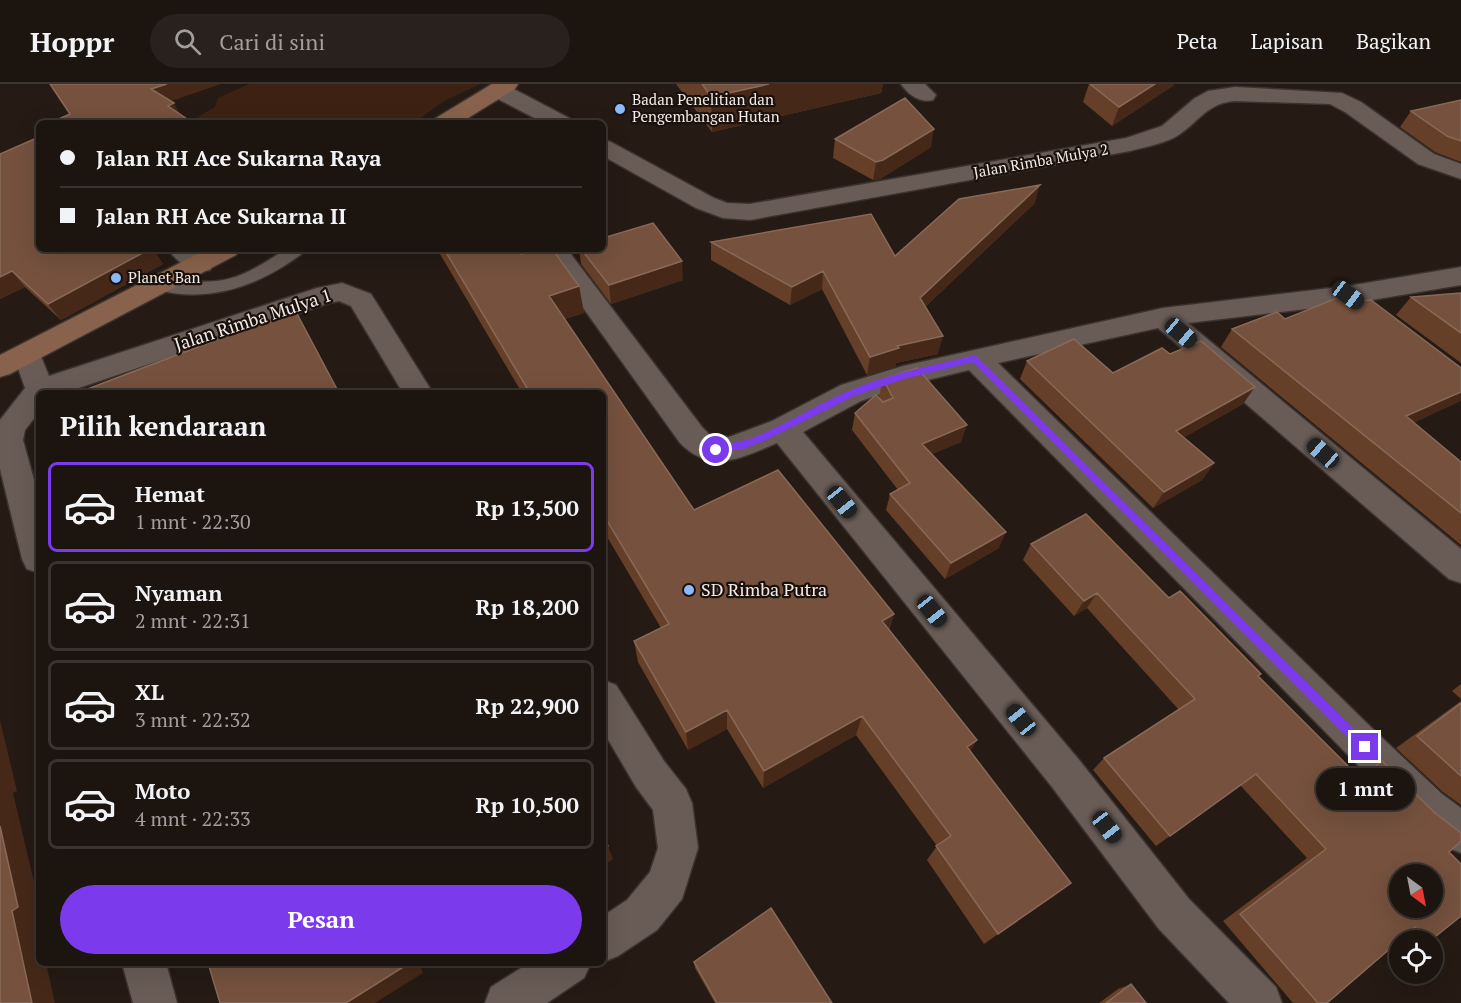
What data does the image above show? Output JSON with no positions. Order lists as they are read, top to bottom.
{
  "streets": {
    "street": ["Jalan Rimba Mulya 2", "Jalan Rimba Mulya 1"]
  },
  "places": ["Badan Penelitian dan Pengembangan Hutan", "Planet Ban", "SD Rimba Putra"],
  "north": "bottom right",
  "page": {
    "header": "Hoppr",
    "search": "Cari di sini",
    "nav": ["Peta", "Lapisan", "Bagikan"],
    "banner": ["Jalan RH Ace Sukarna Raya", "Jalan RH Ace Sukarna II"],
    "heading": "Pilih kendaraan",
    "list": [
      {
        "name": "Hemat",
        "note": "1 mnt · 22:30",
        "value": "Rp 13,500"
      },
      {
        "name": "Nyaman",
        "note": "2 mnt · 22:31",
        "value": "Rp 18,200"
      },
      {
        "name": "XL",
        "note": "3 mnt · 22:32",
        "value": "Rp 22,900"
      },
      {
        "name": "Moto",
        "note": "4 mnt · 22:33",
        "value": "Rp 10,500"
      }
    ],
    "bubble": "1 mnt",
    "buttons": "Pesan"
  }
}
